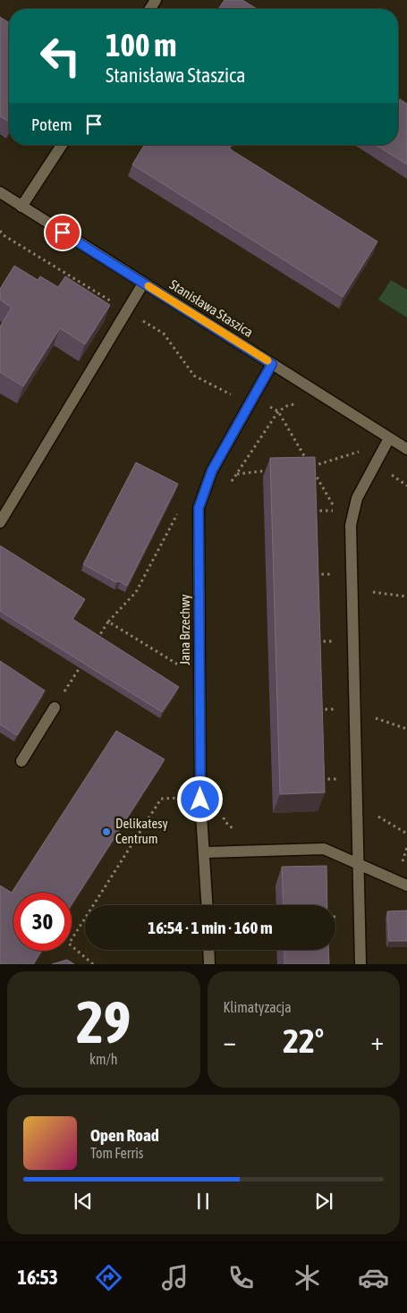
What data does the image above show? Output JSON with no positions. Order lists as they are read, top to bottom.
{
  "streets": {
    "street": ["Stanisława Staszica", "Jana Brzechwy"]
  },
  "crossings": [
    ["Stanisława Staszica", "Jana Brzechwy"]
  ],
  "places": ["Delikatesy Centrum"],
  "page": {
    "turn": ["100 m", "Stanisława Staszica"],
    "then": "Potem",
    "limit": "30",
    "trip": "16:54 · 1 min · 160 m",
    "tile": [
      ["29", "km/h"],
      "Klimatyzacja"
    ],
    "heat": ["−", "22°", "+"],
    "song": ["Open Road", "Tom Ferris"],
    "tabs": "16:53"
  }
}
